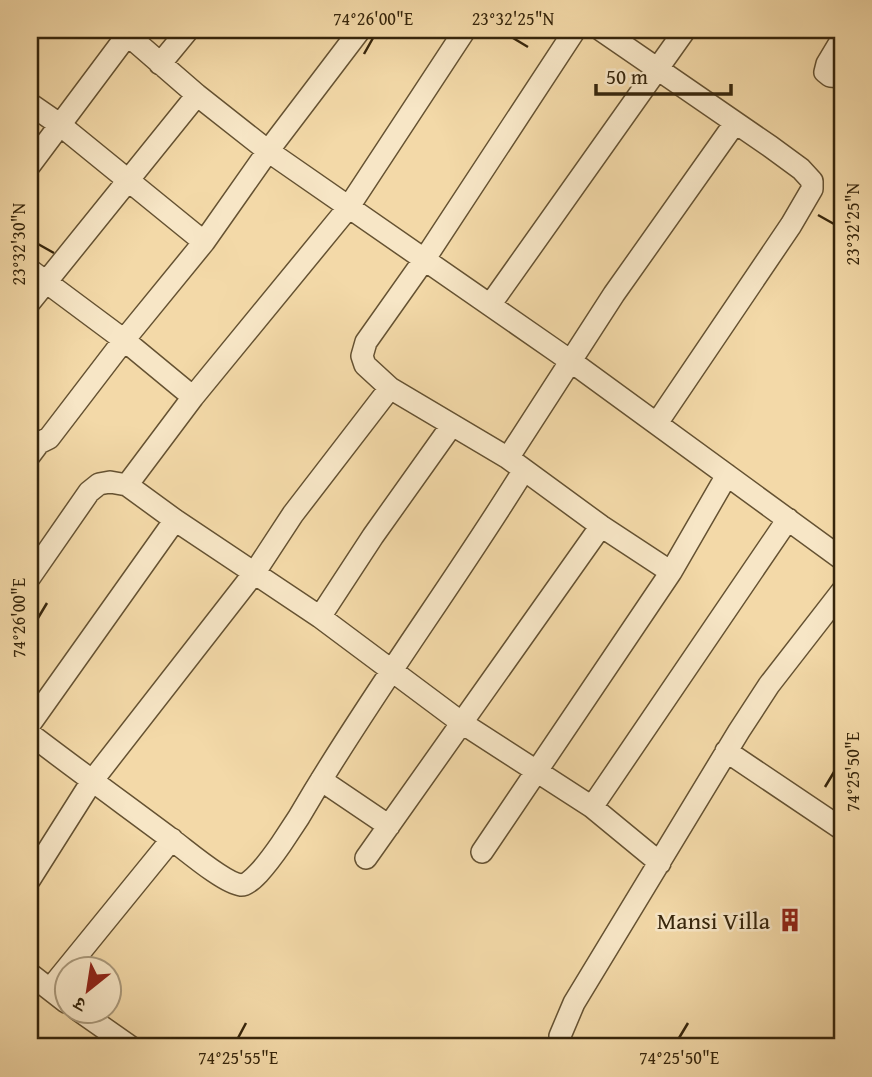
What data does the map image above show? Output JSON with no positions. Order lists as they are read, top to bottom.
{
  "places": {
    "building": ["Mansi Villa"]
  },
  "scale_bar": "50 m",
  "north": "bottom left",
  "coordinates": [
    "74°26'00\"E",
    "23°32'25\"N",
    "23°32'30\"N",
    "74°25'50\"E",
    "74°25'55\"E"
  ]
}
